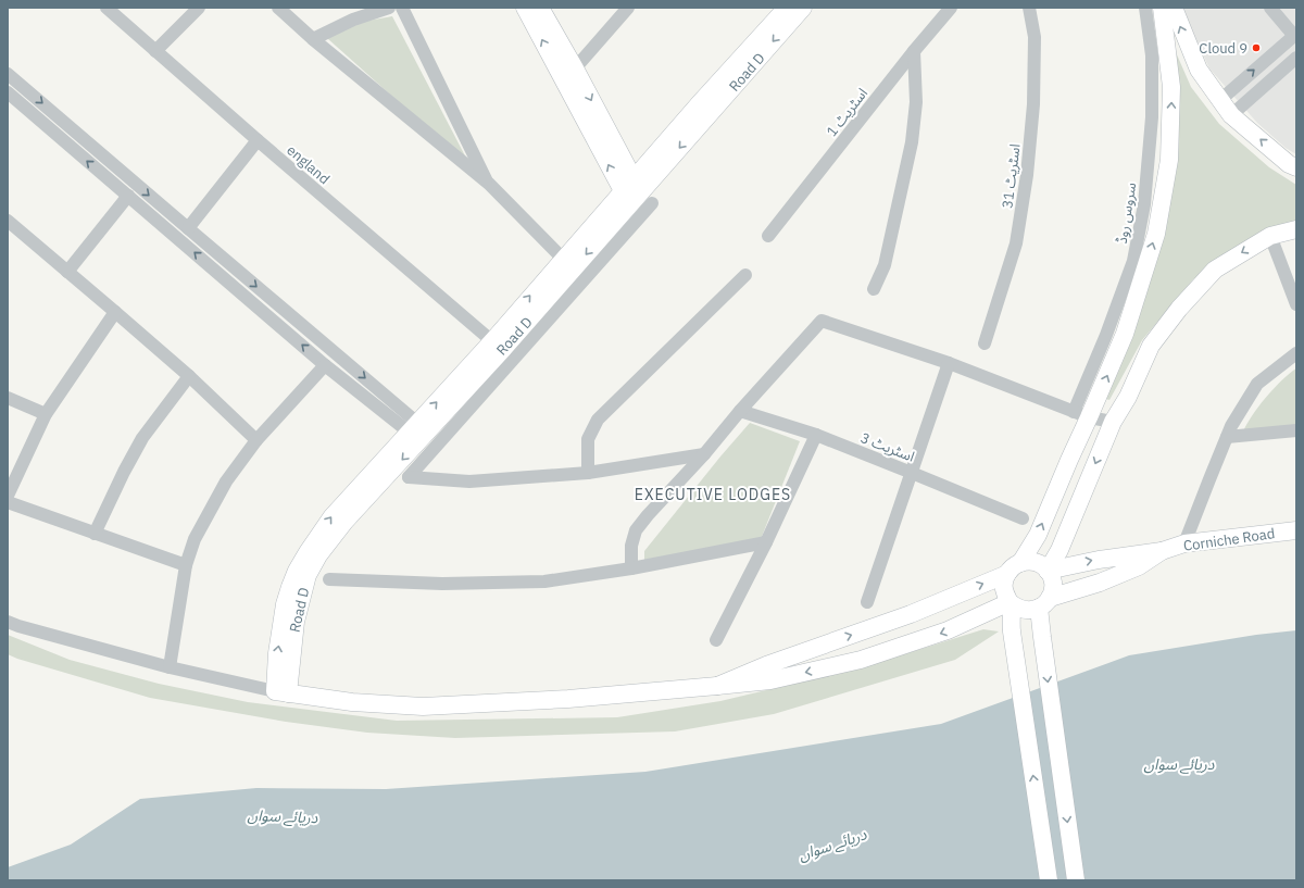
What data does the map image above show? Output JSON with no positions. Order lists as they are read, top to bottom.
{
  "streets": {
    "street": [
      "Road D",
      "اسٹریٹ 1",
      "england",
      "اسٹریٹ 31",
      "سروس روڈ",
      "اسٹریٹ 3",
      "Corniche Road"
    ]
  },
  "crossings": [
    ["Road D", "england"]
  ],
  "districts": ["EXECUTIVE LODGES"],
  "water": ["دریائے سواں"],
  "places": ["Cloud 9"]
}
